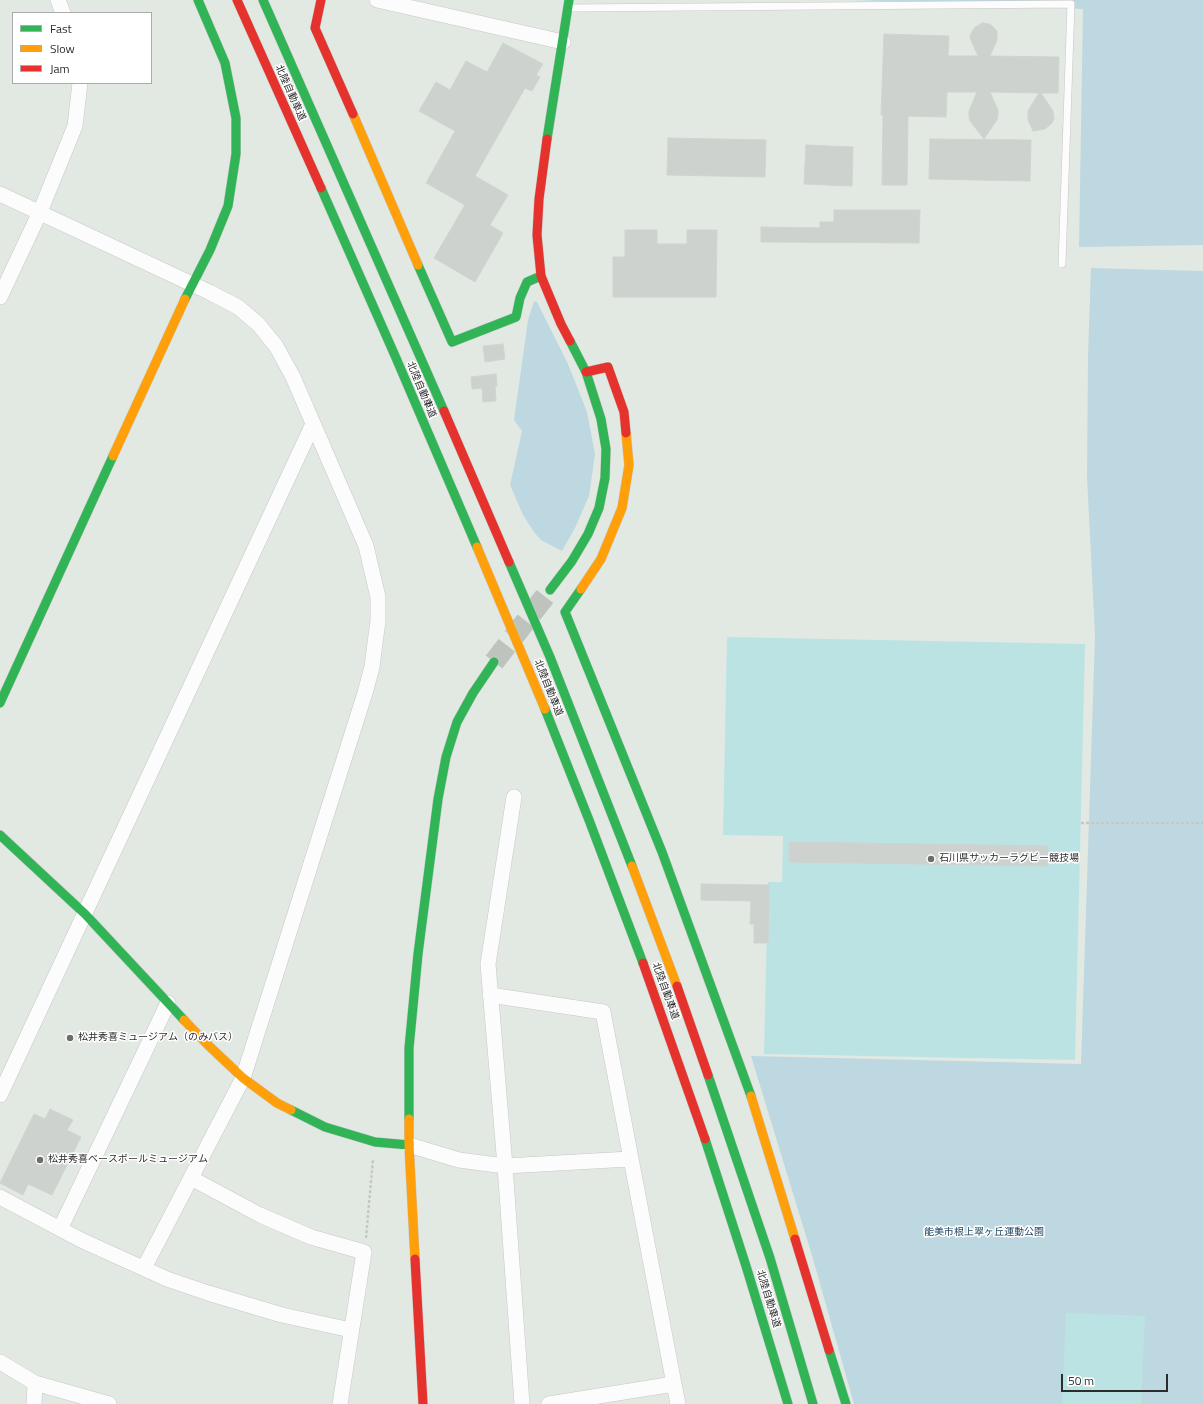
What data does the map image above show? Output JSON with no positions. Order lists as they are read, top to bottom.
{
  "streets": {
    "main road": ["北陸自動車道"]
  },
  "parks": ["能美市根上翠ヶ丘運動公園"],
  "places": ["石川県サッカーラグビー競技場", "松井秀喜ミュージアム（のみバス）", "松井秀喜ベースボールミュージアム"],
  "legend": ["Fast", "Slow", "Jam"],
  "scale_bar": "50 m"
}
